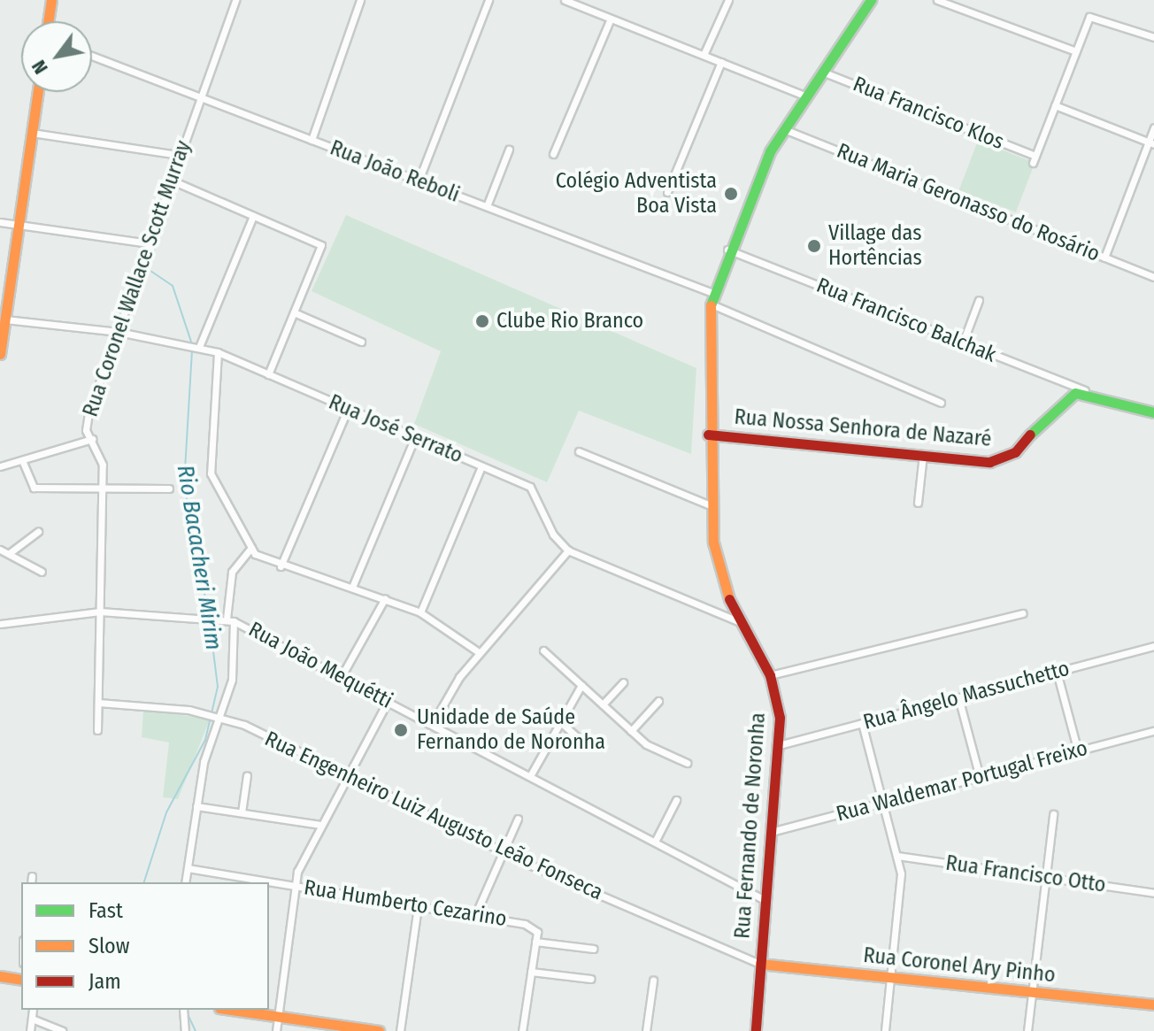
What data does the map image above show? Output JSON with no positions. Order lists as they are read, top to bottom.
{
  "streets": {
    "street": [
      "Rua Francisco Klos",
      "Rua João Reboli",
      "Rua Maria Geronasso do Rosário",
      "Rua Coronel Wallace Scott Murray",
      "Rua Francisco Balchak",
      "Rua Nossa Senhora de Nazaré",
      "Rua José Serrato",
      "Rua João Mequétti",
      "Rua Ângelo Massuchetto",
      "Rua Waldemar Portugal Freixo",
      "Rua Engenheiro Luiz Augusto Leão Fonseca",
      "Rua Fernando de Noronha",
      "Rua Francisco Otto",
      "Rua Humberto Cezarino",
      "Rua Coronel Ary Pinho"
    ]
  },
  "crossings": [
    ["Rua Francisco Klos", "Rua Fernando de Noronha"],
    ["Rua João Reboli", "Rua Coronel Wallace Scott Murray"],
    ["Rua João Reboli", "Rua Fernando de Noronha"],
    ["Rua Maria Geronasso do Rosário", "Rua Fernando de Noronha"],
    ["Rua Coronel Wallace Scott Murray", "Rua José Serrato"],
    ["Rua Coronel Wallace Scott Murray", "Rua João Mequétti"],
    ["Rua Coronel Wallace Scott Murray", "Rua Engenheiro Luiz Augusto Leão Fonseca"],
    ["Rua Francisco Balchak", "Rua Nossa Senhora de Nazaré"],
    ["Rua Francisco Balchak", "Rua Fernando de Noronha"],
    ["Rua Nossa Senhora de Nazaré", "Rua Fernando de Noronha"],
    ["Rua João Mequétti", "Rua Fernando de Noronha"],
    ["Rua Ângelo Massuchetto", "Rua Fernando de Noronha"],
    ["Rua Waldemar Portugal Freixo", "Rua Fernando de Noronha"],
    ["Rua Engenheiro Luiz Augusto Leão Fonseca", "Rua Fernando de Noronha"],
    ["Rua Engenheiro Luiz Augusto Leão Fonseca", "Rua Coronel Ary Pinho"],
    ["Rua Fernando de Noronha", "Rua Coronel Ary Pinho"]
  ],
  "water": ["Rio Bacacheri Mirim"],
  "places": [
    "Colégio Adventista Boa Vista",
    "Village das Hortências",
    "Clube Rio Branco",
    "Unidade de Saúde Fernando de Noronha"
  ],
  "legend": ["Fast", "Slow", "Jam"],
  "north": "bottom left"
}
